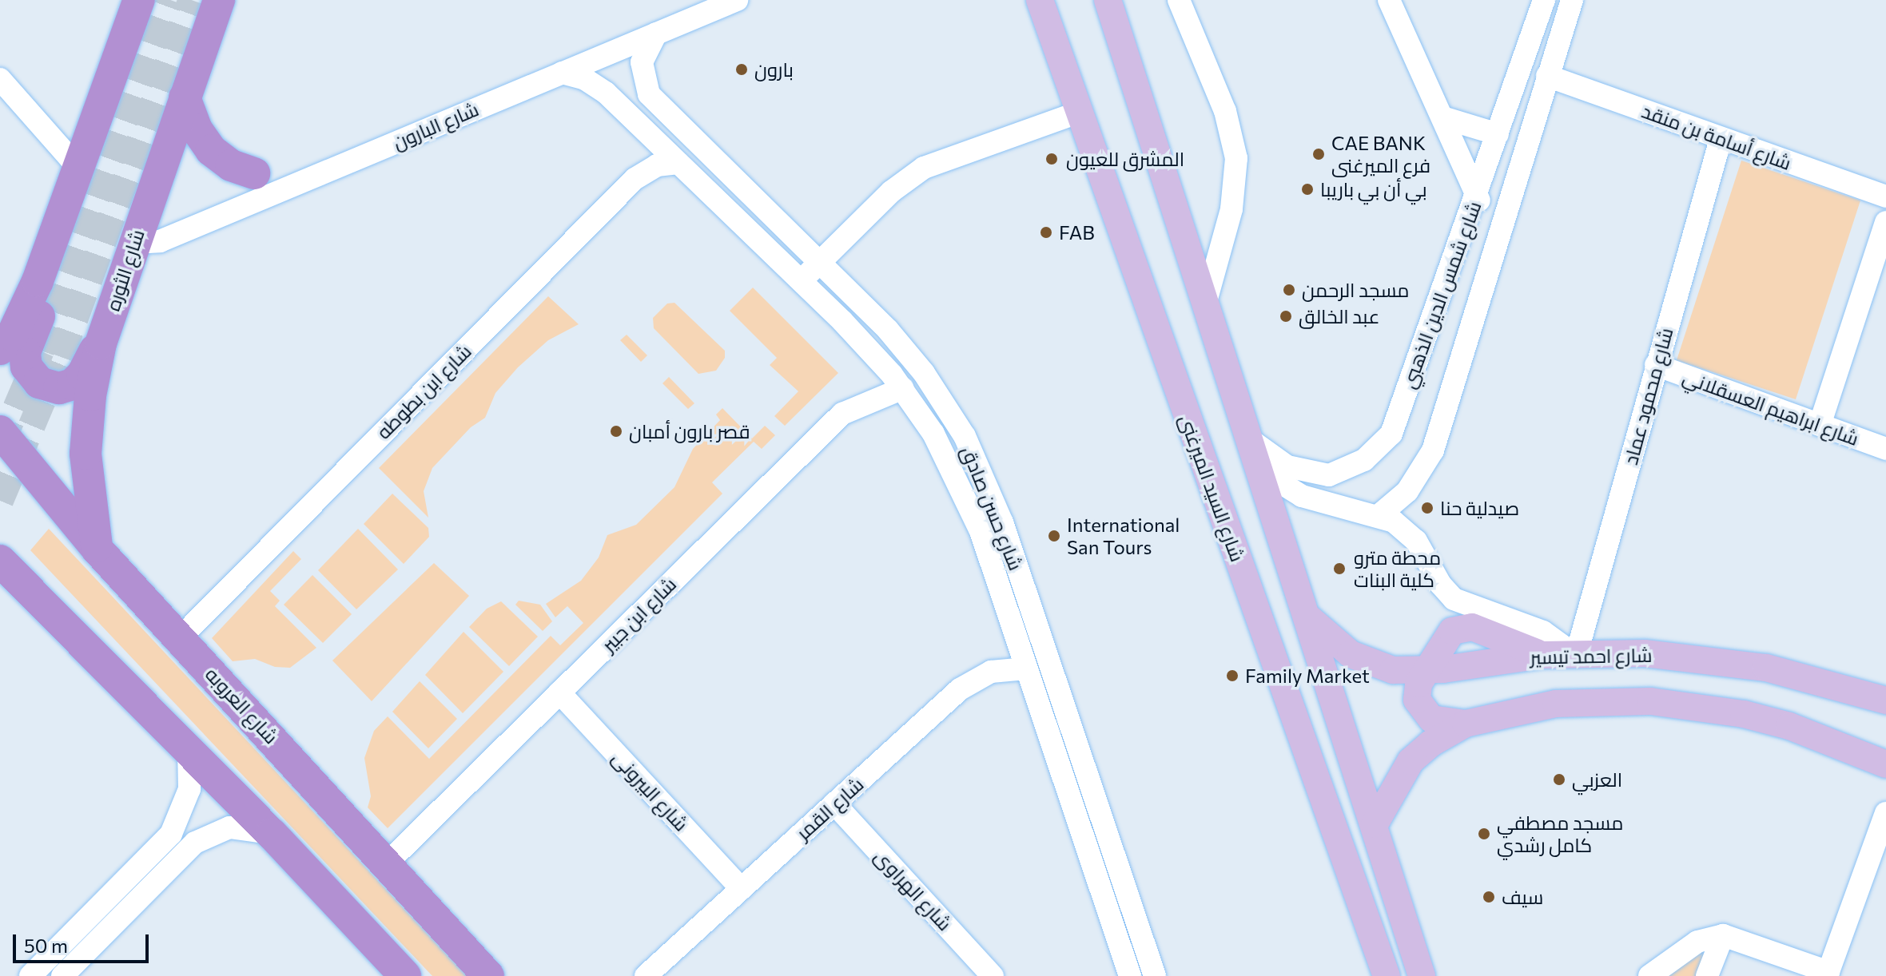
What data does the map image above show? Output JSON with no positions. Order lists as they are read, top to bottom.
{
  "streets": {
    "highway": ["شارع الثوره", "شارع العروبه"],
    "main road": ["شارع السيد الميرغنى", "شارع احمد تيسير"],
    "street": [
      "شارع البارون",
      "شارع أسامة بن منقد",
      "شارع شمس الدين الذهبي",
      "شارع ابن بطوطه",
      "شارع محمود عماد",
      "شارع ابراهيم العسقلاني",
      "شارع حسن صادق",
      "شارع ابن جبير",
      "شارع البيرونى",
      "شارع القمر",
      "شارع الهراوى"
    ]
  },
  "crossings": [
    ["شارع البارون", "شارع الثوره"],
    ["شارع البارون", "شارع حسن صادق"],
    ["شارع أسامة بن منقد", "شارع شمس الدين الذهبي"],
    ["شارع أسامة بن منقد", "شارع محمود عماد"],
    ["شارع الثوره", "شارع العروبه"],
    ["شارع ابن بطوطه", "شارع حسن صادق"],
    ["شارع ابن بطوطه", "شارع العروبه"],
    ["شارع محمود عماد", "شارع ابراهيم العسقلاني"],
    ["شارع محمود عماد", "شارع احمد تيسير"],
    ["شارع حسن صادق", "شارع ابن جبير"],
    ["شارع حسن صادق", "شارع القمر"],
    ["شارع ابن جبير", "شارع العروبه"],
    ["شارع ابن جبير", "شارع البيرونى"],
    ["شارع البيرونى", "شارع القمر"],
    ["شارع القمر", "شارع الهراوى"]
  ],
  "places": [
    "بارون",
    "CAE BANK فرع الميرغنى",
    "المشرق للعيون",
    "بي أن بي باريبا",
    "FAB",
    "مسجد الرحمن",
    "عبد الخالق",
    "قصر بارون أمبان",
    "صيدلية حنا",
    "International San Tours",
    "محطة مترو كلية البنات",
    "Family Market",
    "العزبي",
    "مسجد مصطفي كامل رشدي",
    "سيف"
  ],
  "scale_bar": "50 m"
}
